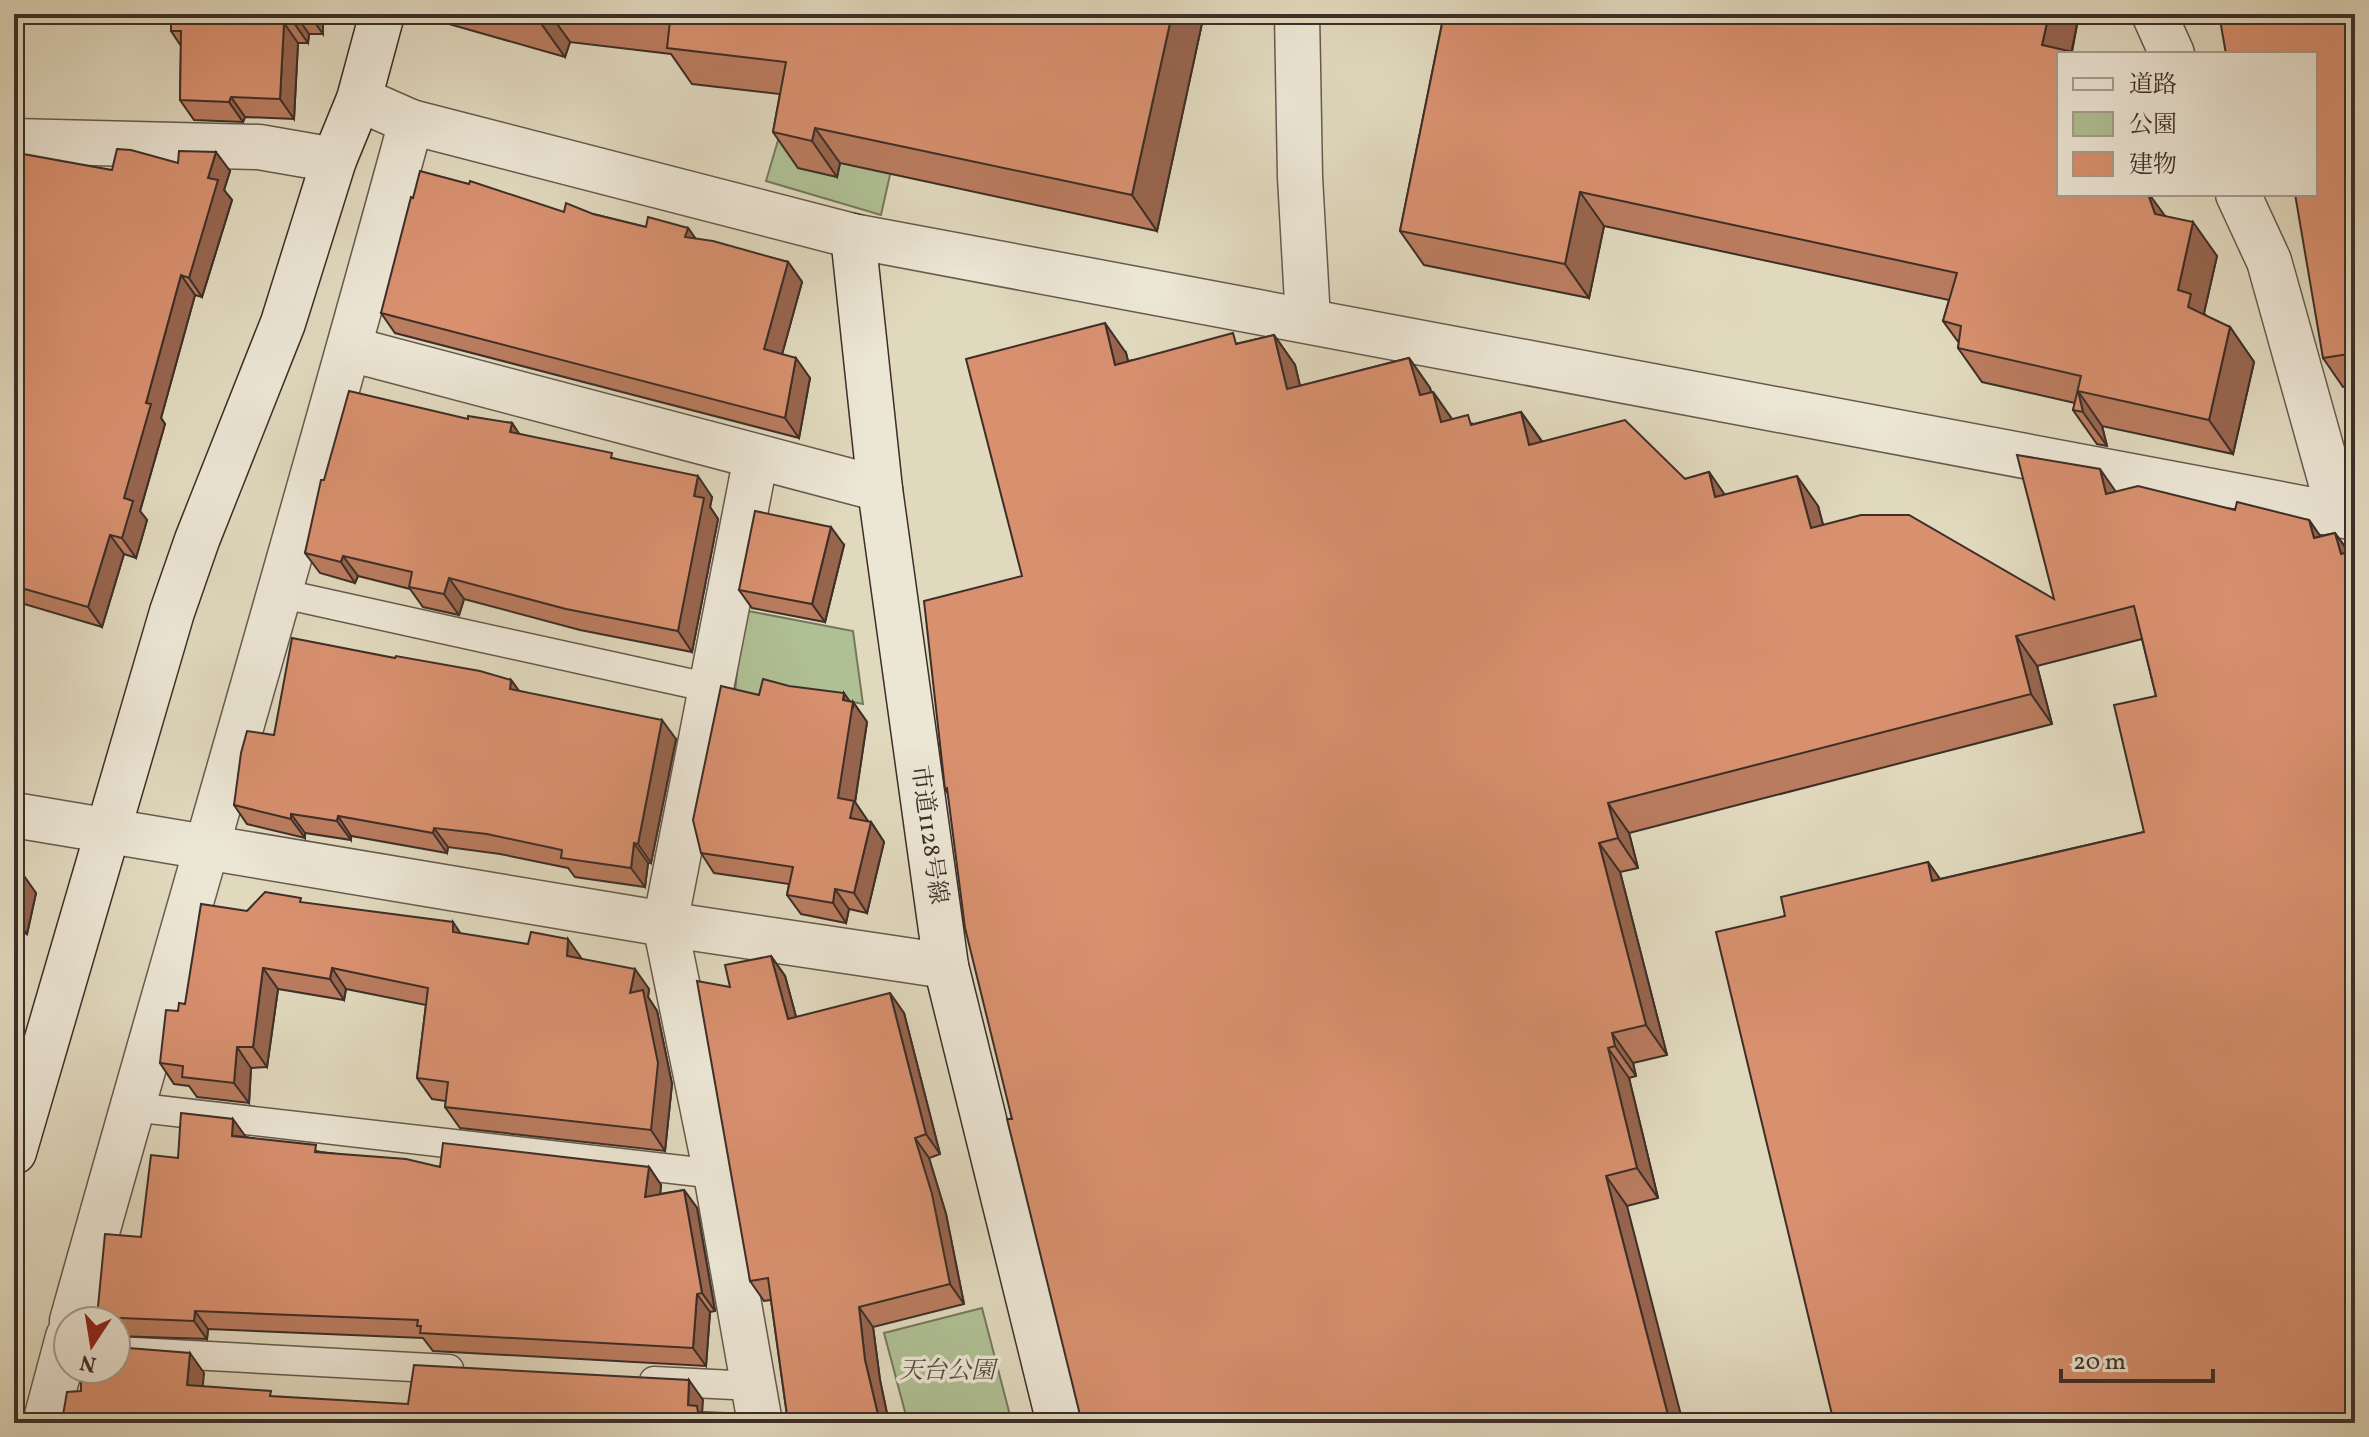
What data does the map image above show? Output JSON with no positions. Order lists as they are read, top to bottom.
{
  "streets": {
    "street": ["市道1128号線"]
  },
  "parks": ["天台公園"],
  "legend": ["道路", "公園", "建物"],
  "scale_bar": "20 m",
  "north": "bottom"
}
